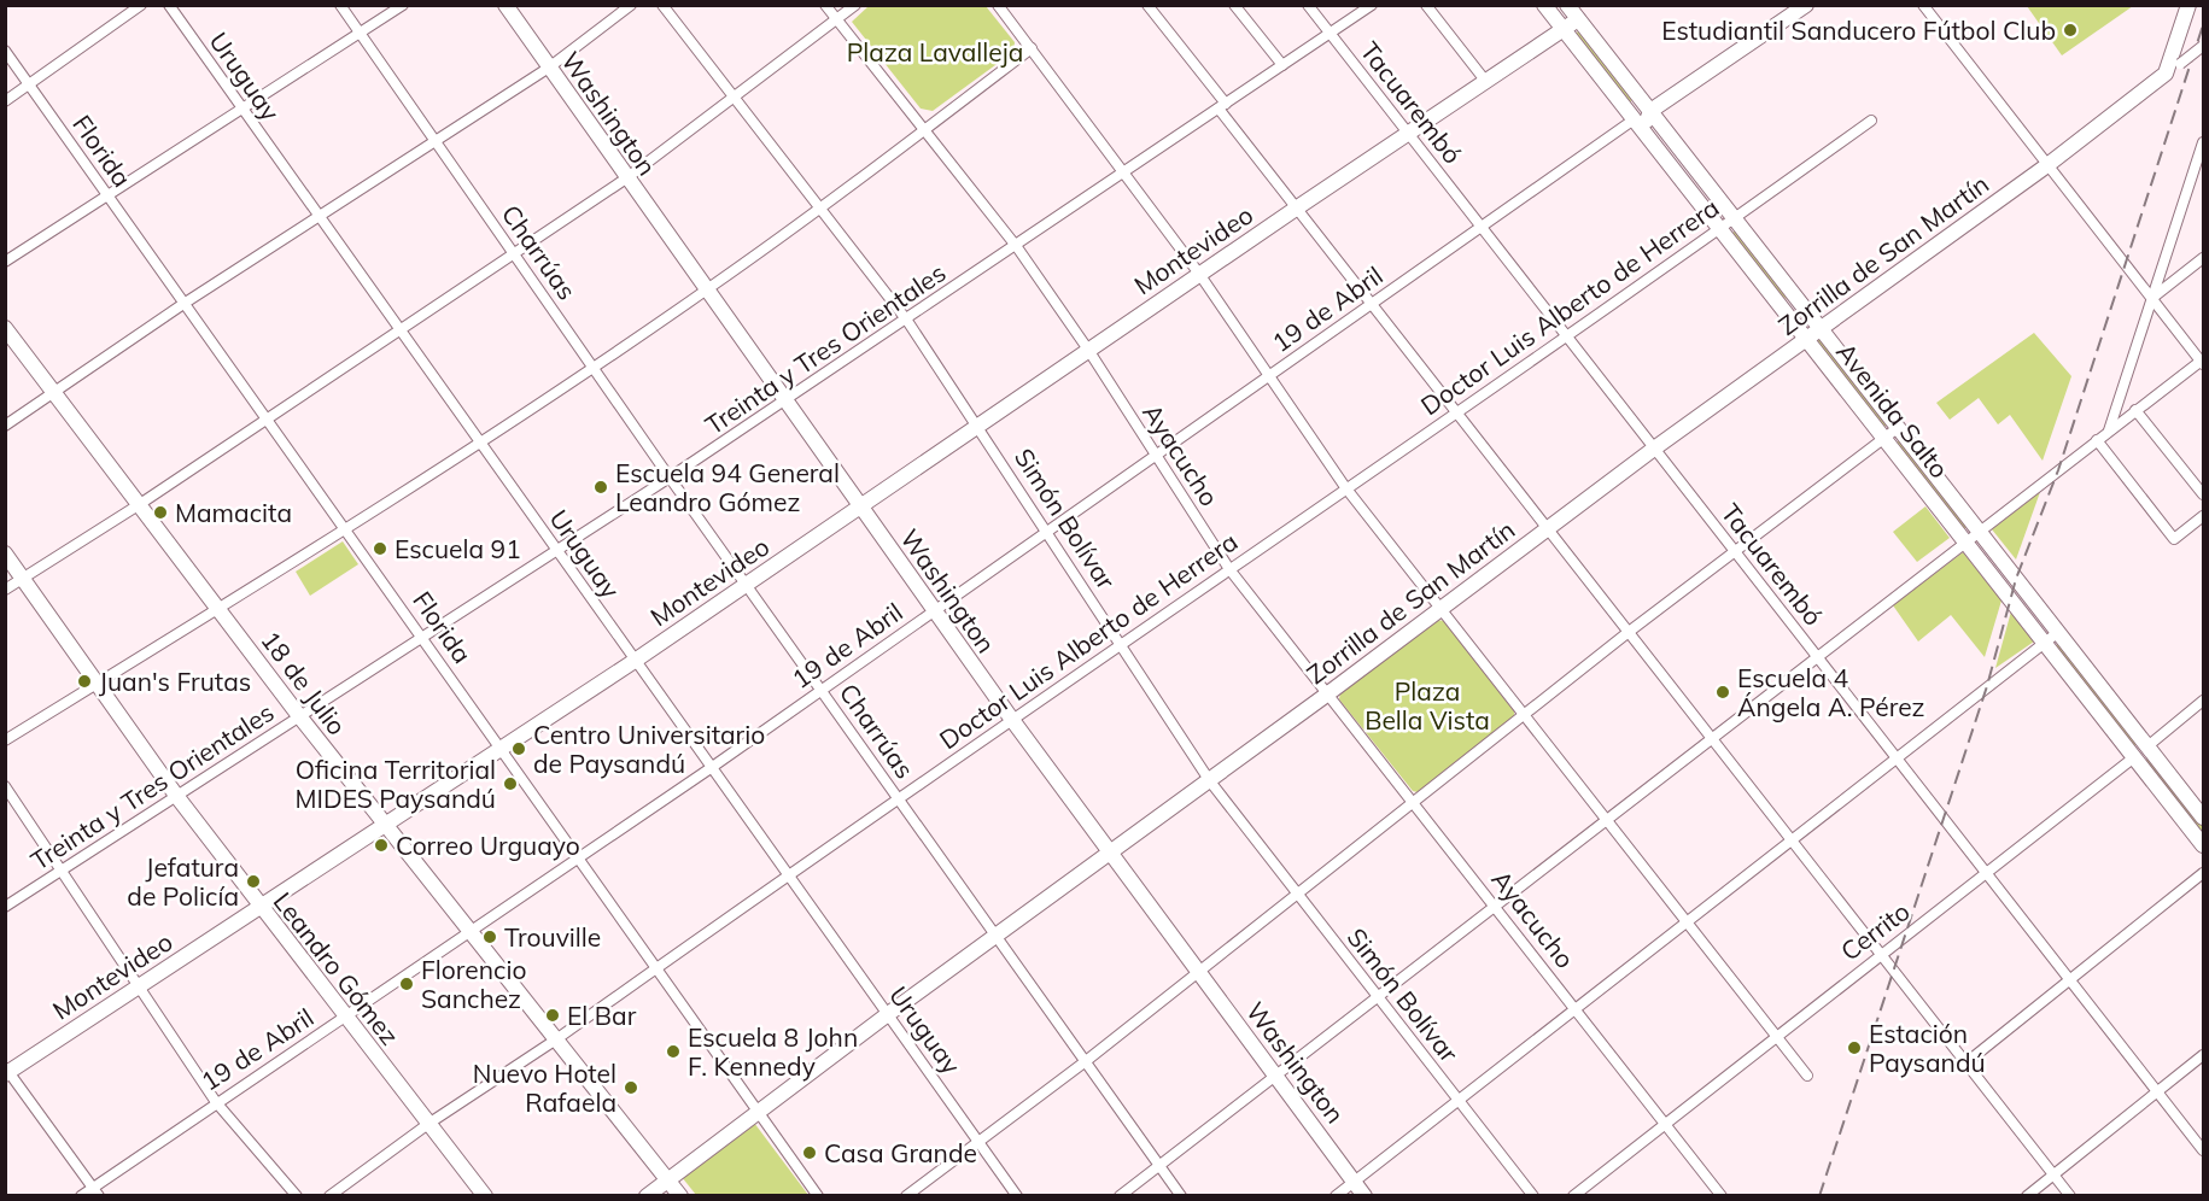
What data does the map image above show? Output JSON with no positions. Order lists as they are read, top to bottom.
{
  "streets": {
    "street": [
      "Uruguay",
      "Tacuarembó",
      "Washington",
      "Florida",
      "Montevideo",
      "Charrúas",
      "Zorrilla de San Martín",
      "Doctor Luis Alberto de Herrera",
      "19 de Abril",
      "Treinta y Tres Orientales",
      "Avenida Salto",
      "Ayacucho",
      "Simón Bolívar",
      "18 de Julio",
      "Cerrito",
      "Leandro Gómez"
    ]
  },
  "crossings": [
    ["Uruguay", "Montevideo"],
    ["Uruguay", "Zorrilla de San Martín"],
    ["Uruguay", "Doctor Luis Alberto de Herrera"],
    ["Uruguay", "19 de Abril"],
    ["Uruguay", "Treinta y Tres Orientales"],
    ["Tacuarembó", "Montevideo"],
    ["Tacuarembó", "Zorrilla de San Martín"],
    ["Tacuarembó", "Doctor Luis Alberto de Herrera"],
    ["Tacuarembó", "19 de Abril"],
    ["Tacuarembó", "Treinta y Tres Orientales"],
    ["Tacuarembó", "Cerrito"],
    ["Washington", "Montevideo"],
    ["Washington", "Zorrilla de San Martín"],
    ["Washington", "Doctor Luis Alberto de Herrera"],
    ["Washington", "19 de Abril"],
    ["Washington", "Treinta y Tres Orientales"],
    ["Florida", "Montevideo"],
    ["Florida", "Zorrilla de San Martín"],
    ["Florida", "Doctor Luis Alberto de Herrera"],
    ["Florida", "19 de Abril"],
    ["Florida", "Treinta y Tres Orientales"],
    ["Montevideo", "Charrúas"],
    ["Montevideo", "Avenida Salto"],
    ["Montevideo", "Ayacucho"],
    ["Montevideo", "Simón Bolívar"],
    ["Montevideo", "18 de Julio"],
    ["Montevideo", "Leandro Gómez"],
    ["Charrúas", "Zorrilla de San Martín"],
    ["Charrúas", "Doctor Luis Alberto de Herrera"],
    ["Charrúas", "19 de Abril"],
    ["Charrúas", "Treinta y Tres Orientales"],
    ["Zorrilla de San Martín", "Avenida Salto"],
    ["Zorrilla de San Martín", "Ayacucho"],
    ["Zorrilla de San Martín", "Simón Bolívar"],
    ["Zorrilla de San Martín", "18 de Julio"],
    ["Doctor Luis Alberto de Herrera", "Avenida Salto"],
    ["Doctor Luis Alberto de Herrera", "Ayacucho"],
    ["Doctor Luis Alberto de Herrera", "Simón Bolívar"],
    ["Doctor Luis Alberto de Herrera", "18 de Julio"],
    ["Doctor Luis Alberto de Herrera", "Leandro Gómez"],
    ["19 de Abril", "Avenida Salto"],
    ["19 de Abril", "Ayacucho"],
    ["19 de Abril", "Simón Bolívar"],
    ["19 de Abril", "18 de Julio"],
    ["19 de Abril", "Leandro Gómez"],
    ["Treinta y Tres Orientales", "Ayacucho"],
    ["Treinta y Tres Orientales", "Simón Bolívar"],
    ["Treinta y Tres Orientales", "18 de Julio"],
    ["Treinta y Tres Orientales", "Leandro Gómez"],
    ["Avenida Salto", "Cerrito"],
    ["Ayacucho", "Cerrito"]
  ],
  "parks": ["Plaza Lavalleja", "Plaza Bella Vista"],
  "places": [
    "Estudiantil Sanducero Fútbol Club",
    "Escuela 94 General Leandro Gómez",
    "Mamacita",
    "Escuela 91",
    "Juan's Frutas",
    "Escuela 4 Ángela A. Pérez",
    "Centro Universitario de Paysandú",
    "Oficina Territorial MIDES Paysandú",
    "Correo Urguayo",
    "Jefatura de Policía",
    "Trouville",
    "Florencio Sanchez",
    "El Bar",
    "Estación Paysandú",
    "Escuela 8 John F. Kennedy",
    "Nuevo Hotel Rafaela",
    "Casa Grande"
  ]
}
